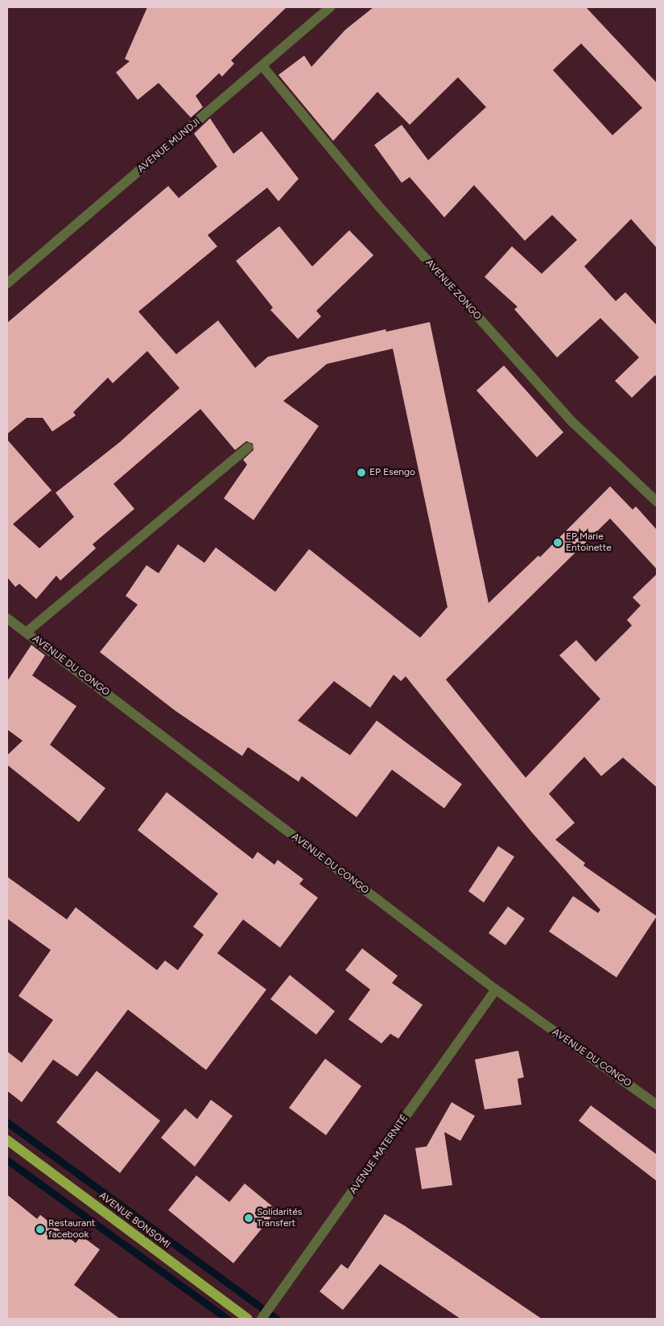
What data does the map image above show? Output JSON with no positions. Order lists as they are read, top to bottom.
{
  "streets": {
    "main road": ["AVENUE BONSOMI"],
    "street": [
      "AVENUE MUNDJI",
      "AVENUE ZONGO",
      "AVENUE DU CONGO",
      "AVENUE MATERNITÉ"
    ]
  },
  "crossings": [
    ["AVENUE MUNDJI", "AVENUE ZONGO"],
    ["AVENUE DU CONGO", "AVENUE MATERNITÉ"]
  ],
  "places": [
    "EP Esengo",
    "EP Marie Entoinette",
    "Solidarités Transfert",
    "Restaurant facebook"
  ]
}
